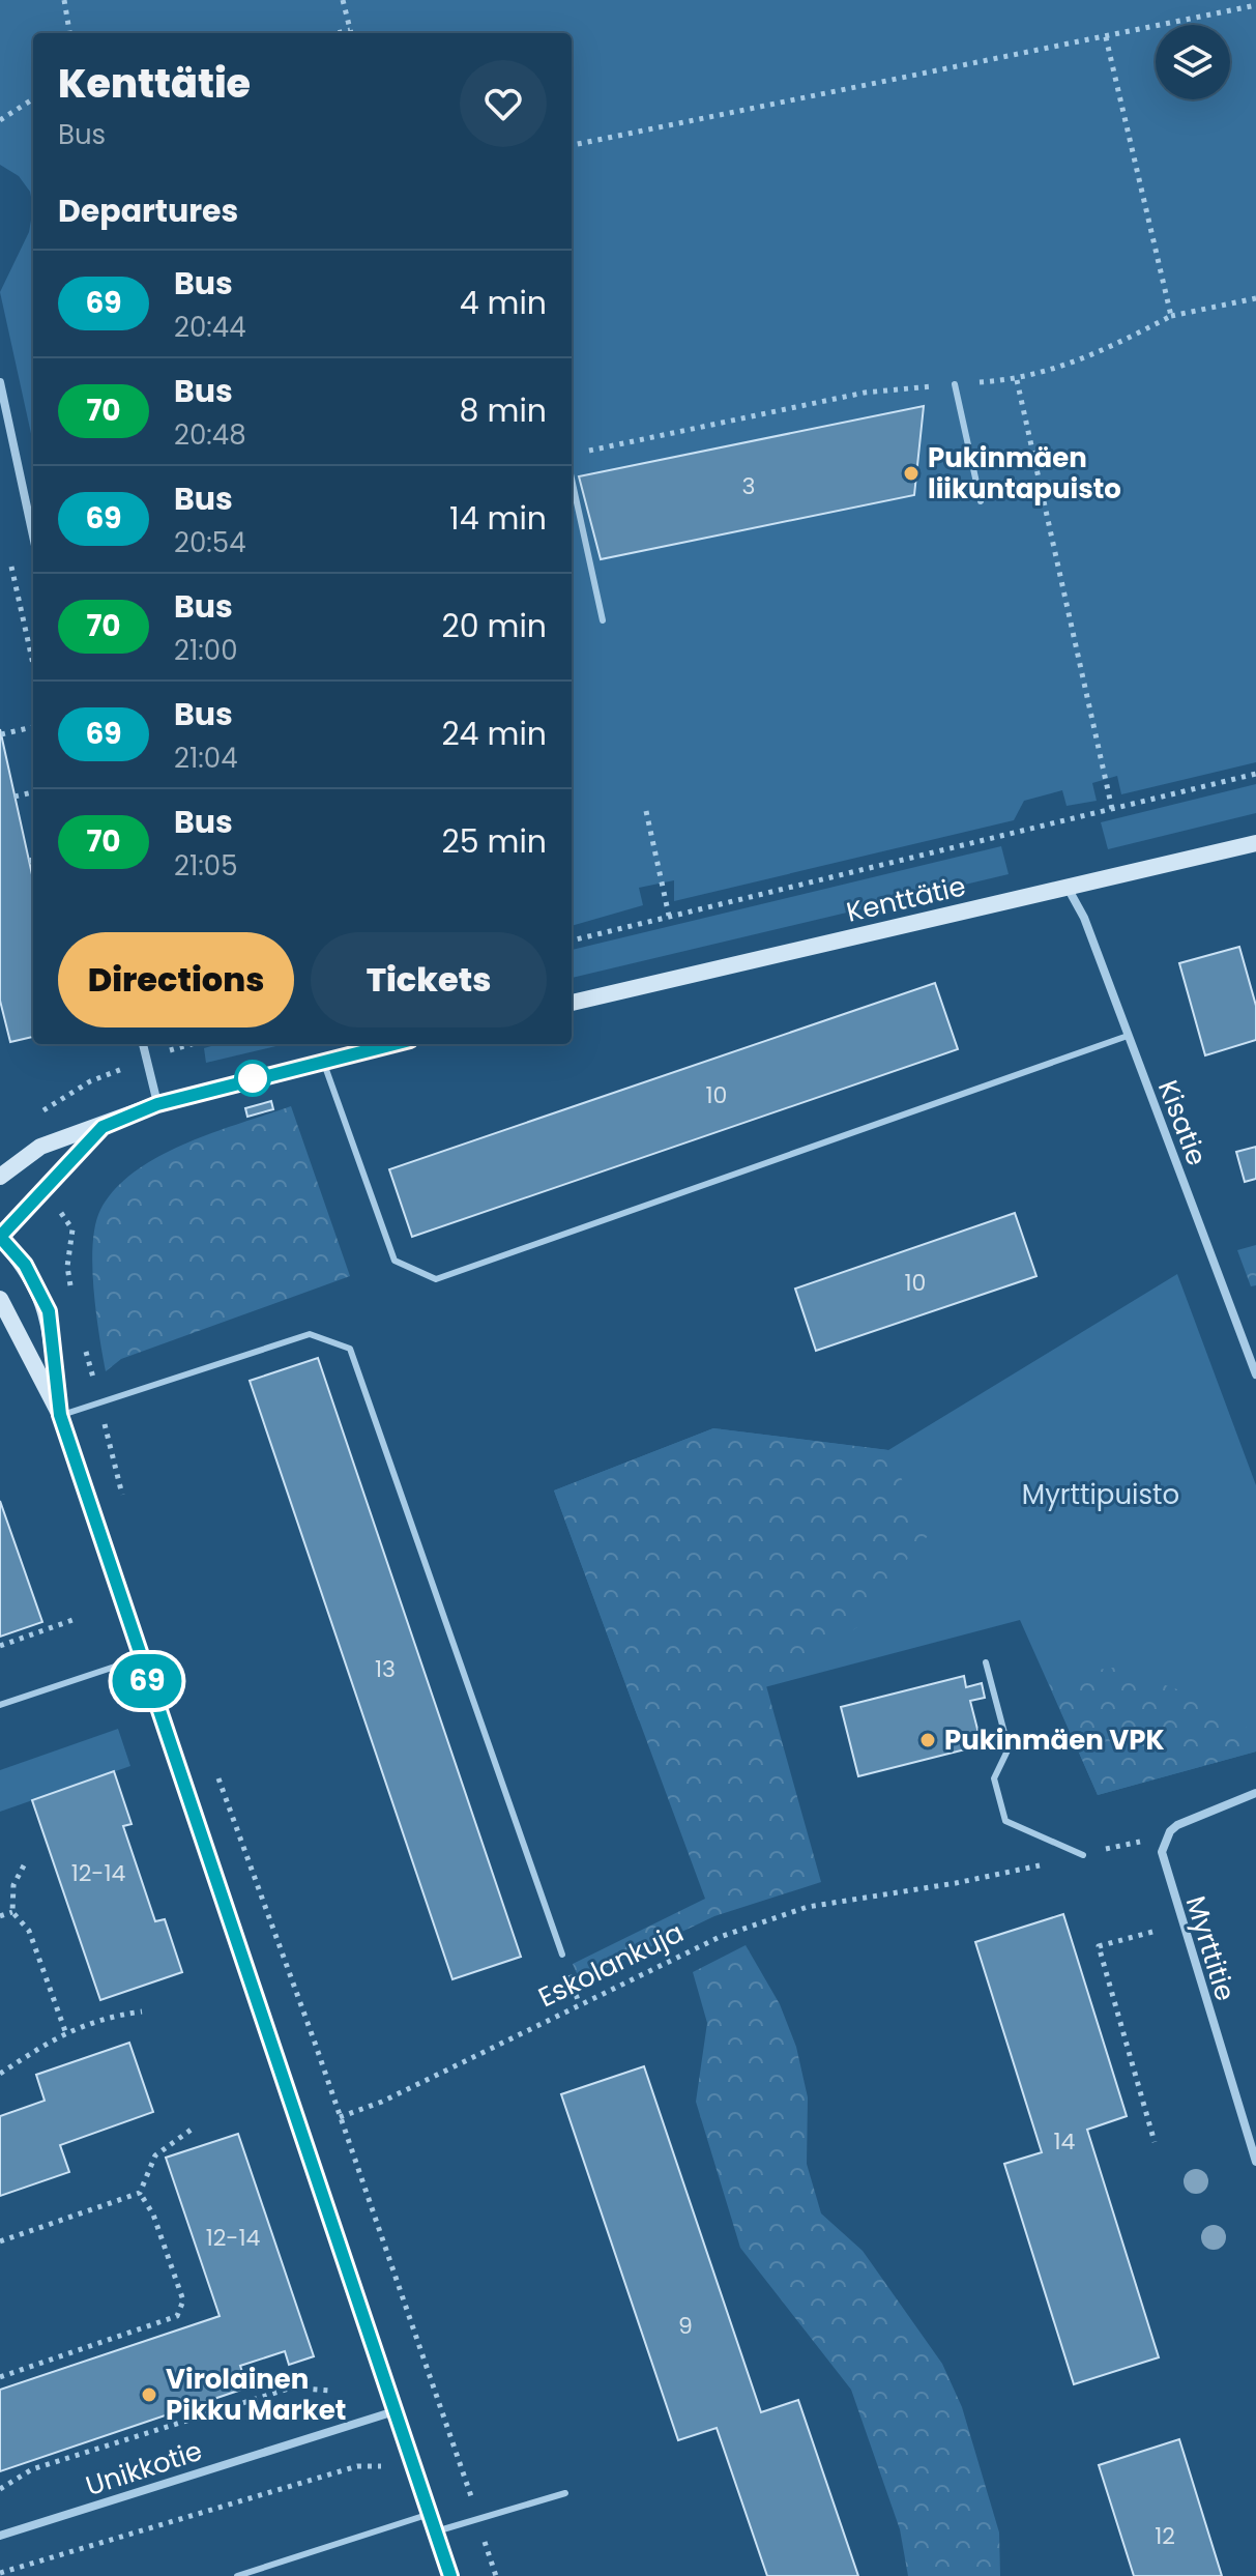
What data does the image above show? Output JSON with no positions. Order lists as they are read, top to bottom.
{
  "streets": {
    "street": [
      "Kenttätie",
      "Kisatie",
      "Myrttitie",
      "Unikkotie"
    ],
    "path": ["Eskolankuja"]
  },
  "crossings": [
    ["Kenttätie", "Kisatie"]
  ],
  "parks": ["Myrttipuisto"],
  "places": ["Pukinmäen liikuntapuisto", "Pukinmäen VPK", "Virolainen Pikku Market"],
  "lines": ["bus line 69"],
  "house_numbers": [
    "3",
    "10",
    "10",
    "13",
    "12-14",
    "14",
    "12-14",
    "9",
    "12"
  ],
  "page": {
    "on_map": "69",
    "heading": [
      ["Kenttätie", "Bus"],
      "Departures"
    ],
    "list": [
      {
        "mark": "69",
        "name": "Bus",
        "note": "20:44",
        "value": "4 min"
      },
      {
        "mark": "70",
        "name": "Bus",
        "note": "20:48",
        "value": "8 min"
      },
      {
        "mark": "69",
        "name": "Bus",
        "note": "20:54",
        "value": "14 min"
      },
      {
        "mark": "70",
        "name": "Bus",
        "note": "21:00",
        "value": "20 min"
      },
      {
        "mark": "69",
        "name": "Bus",
        "note": "21:04",
        "value": "24 min"
      },
      {
        "mark": "70",
        "name": "Bus",
        "note": "21:05",
        "value": "25 min"
      }
    ],
    "buttons": ["Directions", "Tickets"]
  }
}
